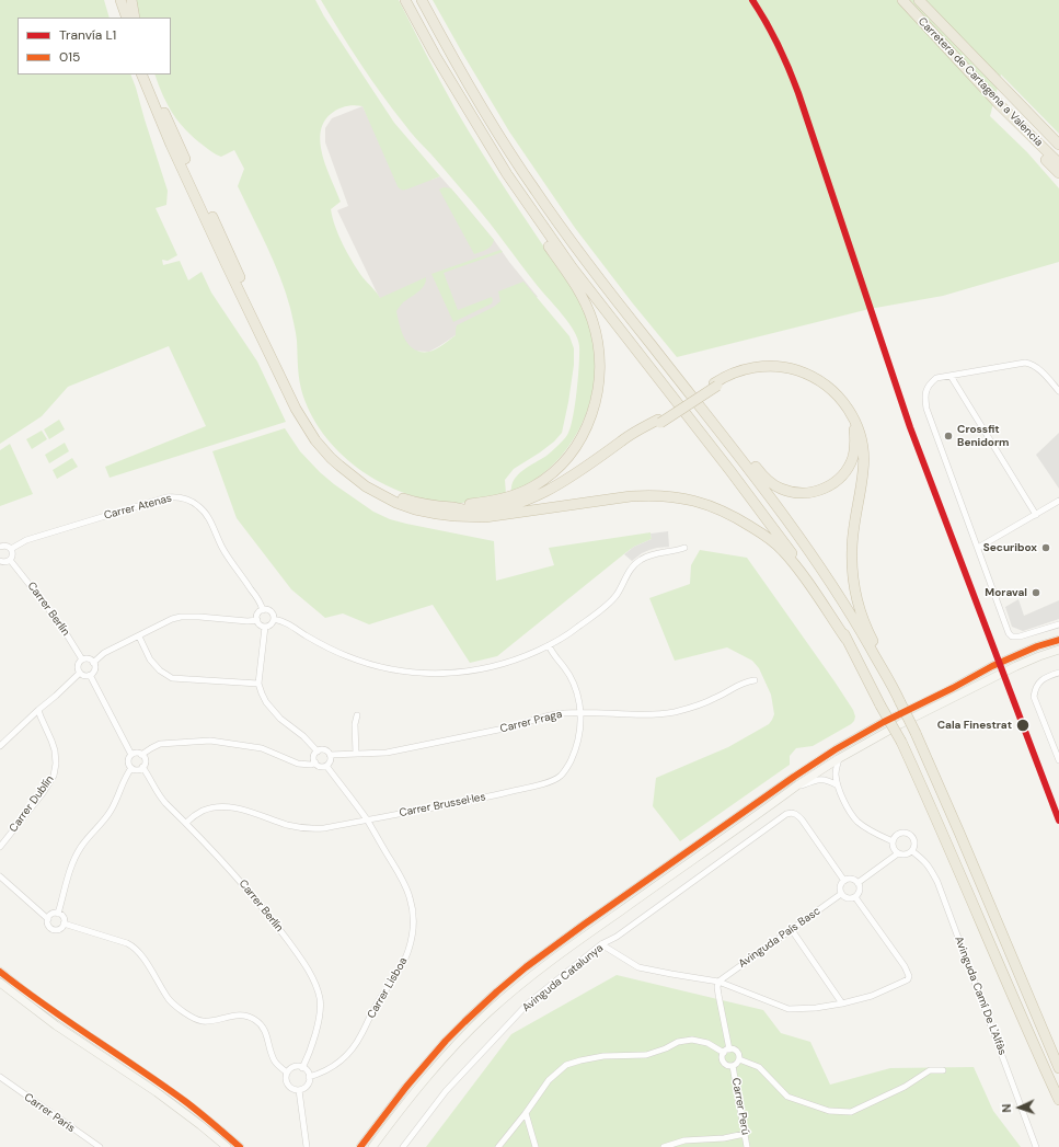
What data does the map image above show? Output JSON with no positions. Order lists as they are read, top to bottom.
{
  "streets": {
    "highway": ["Carretera de Cartagena a Valencia"],
    "street": [
      "Carrer Atenas",
      "Carrer Berlín",
      "Carrer Praga",
      "Carrer Dublín",
      "Carrer Brussel·les",
      "Avinguda País Basc",
      "Avinguda Catalunya",
      "Carrer Lisboa",
      "Avinguda Camí De L'Alfàs",
      "Carrer Perú",
      "Carrer París"
    ]
  },
  "crossings": [
    ["Carrer Berlín", "Carrer Brussel·les"],
    ["Carrer Berlín", "Carrer Lisboa"],
    ["Carrer Praga", "Carrer Brussel·les"],
    ["Carrer Praga", "Carrer Lisboa"],
    ["Carrer Brussel·les", "Carrer Lisboa"],
    ["Avinguda País Basc", "Avinguda Catalunya"]
  ],
  "places": [
    "Crossfit Benidorm",
    "Securibox",
    "Moraval",
    "Cala Finestrat"
  ],
  "lines": ["tram line L1", "transit line 015"],
  "legend": ["Tranvía L1", "015"],
  "north": "left"
}
